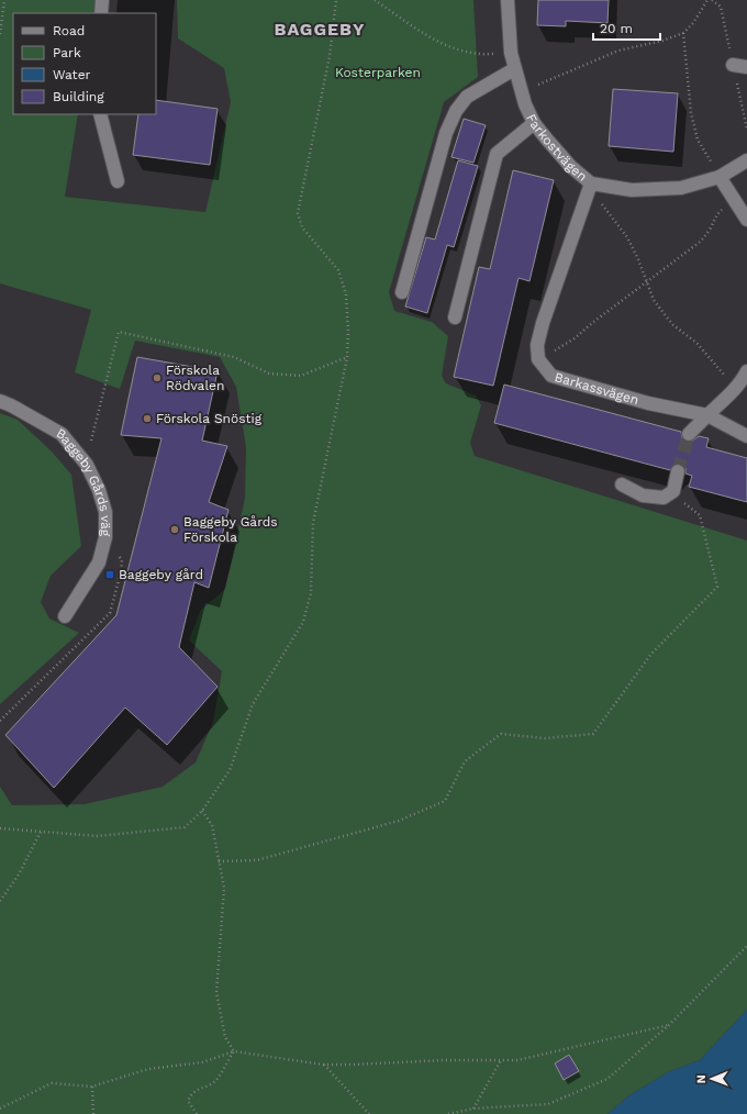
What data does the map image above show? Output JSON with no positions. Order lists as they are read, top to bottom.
{
  "streets": {
    "street": ["Farkostvägen", "Barkassvägen", "Baggeby Gårds väg"]
  },
  "districts": ["BAGGEBY"],
  "parks": ["Kosterparken"],
  "places": {
    "other": ["Förskola Rödvalen", "Förskola Snöstig", "Baggeby Gårds Förskola"],
    "transit": ["Baggeby gård"]
  },
  "legend": [
    "Road",
    "Park",
    "Water",
    "Building"
  ],
  "scale_bar": "20 m",
  "north": "left"
}
